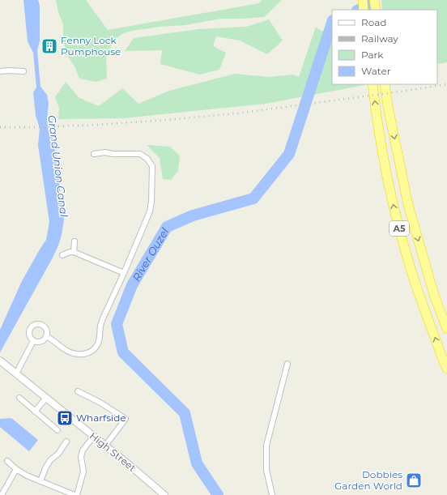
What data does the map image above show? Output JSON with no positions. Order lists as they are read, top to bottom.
{
  "streets": {
    "highway": ["A5"],
    "street": ["High Street"]
  },
  "water": ["Grand Union Canal", "River Ouzel"],
  "places": {
    "building": ["Fenny Lock Pumphouse"],
    "bus stop": ["Wharfside"],
    "shop": ["Dobbies Garden World"]
  },
  "legend": [
    "Road",
    "Railway",
    "Park",
    "Water"
  ]
}
